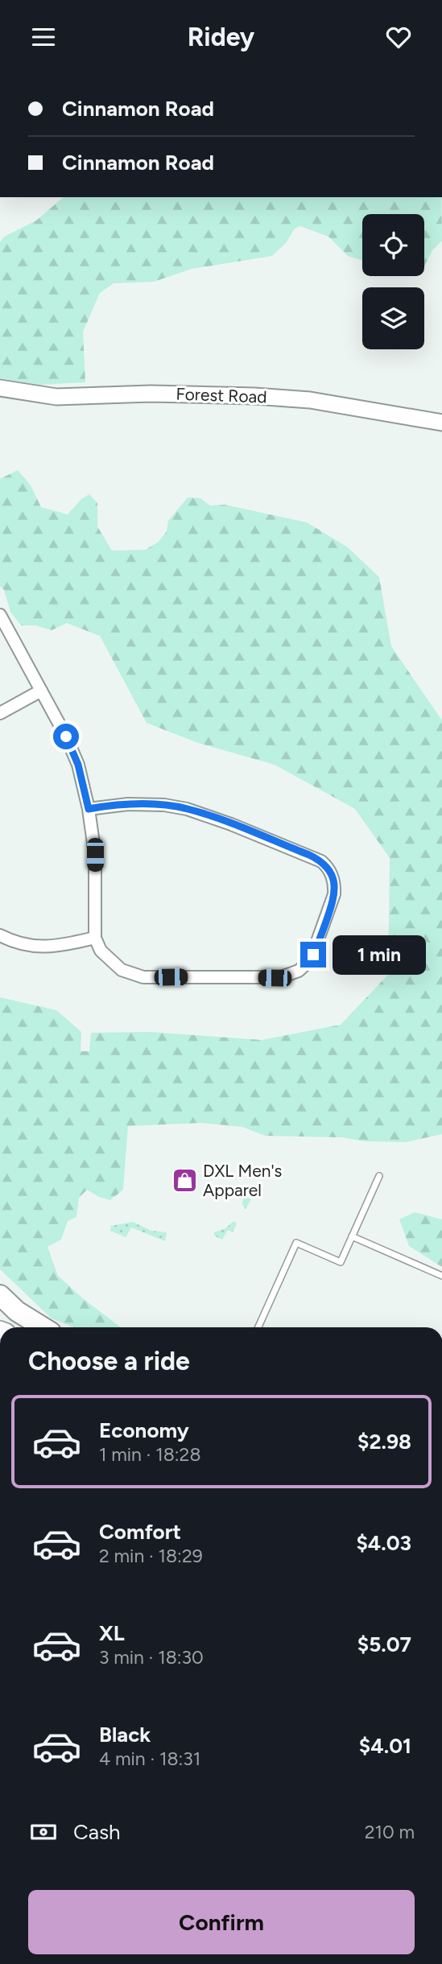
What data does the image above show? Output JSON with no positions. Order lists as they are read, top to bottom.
{
  "streets": {
    "main road": ["Forest Road"]
  },
  "places": {
    "shop": ["DXL Men's Apparel"]
  },
  "page": {
    "header": "Ridey",
    "banner": ["Cinnamon Road", "Cinnamon Road"],
    "bubble": "1 min",
    "heading": "Choose a ride",
    "list": [
      {
        "name": "Economy",
        "note": "1 min · 18:28",
        "value": "$2.98"
      },
      {
        "name": "Comfort",
        "note": "2 min · 18:29",
        "value": "$4.03"
      },
      {
        "name": "XL",
        "note": "3 min · 18:30",
        "value": "$5.07"
      },
      {
        "name": "Black",
        "note": "4 min · 18:31",
        "value": "$4.01"
      }
    ],
    "pay": ["Cash", "210 m"],
    "buttons": "Confirm"
  }
}
